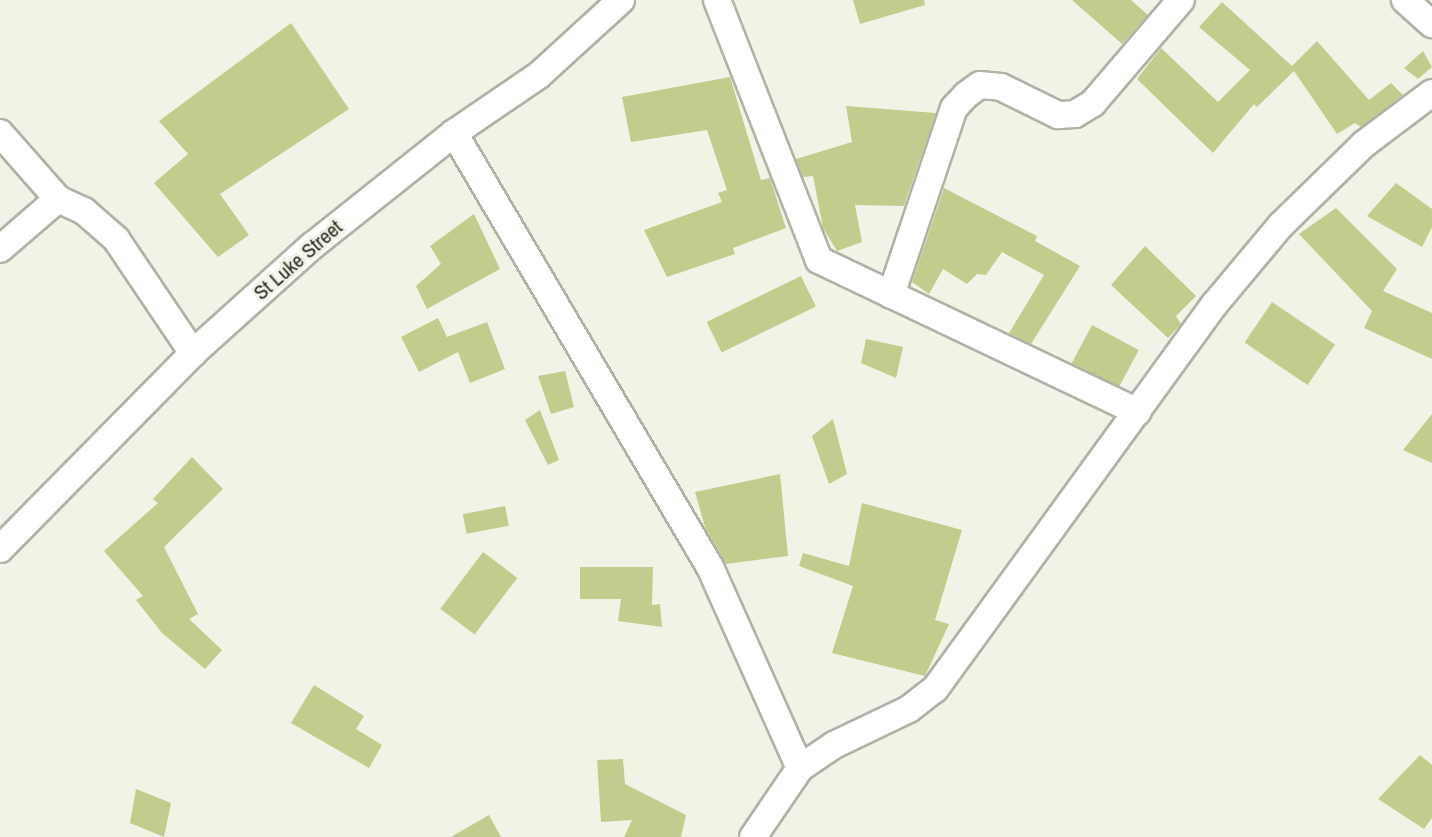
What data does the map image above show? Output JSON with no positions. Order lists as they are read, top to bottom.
{
  "streets": {
    "street": ["St Luke Street"]
  }
}
